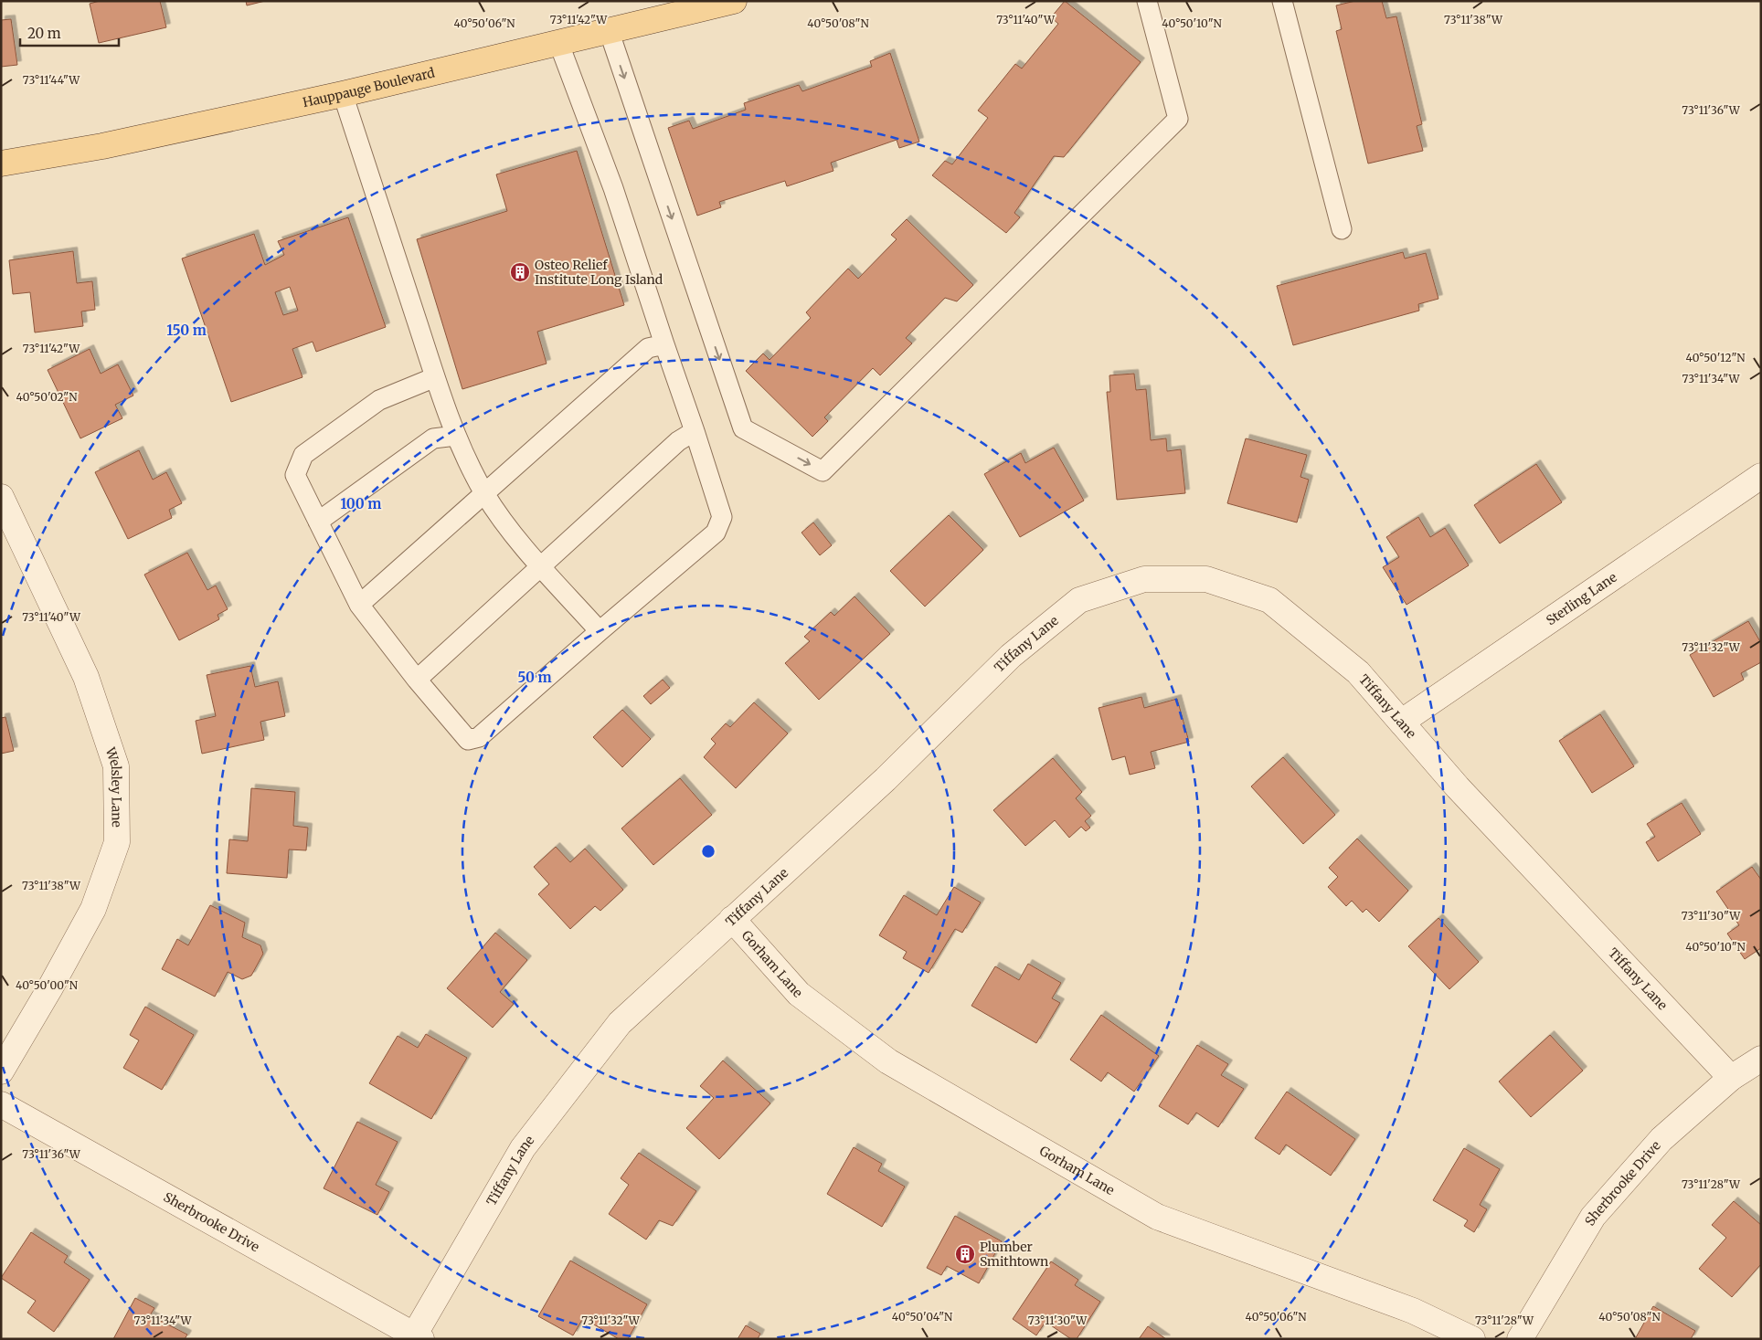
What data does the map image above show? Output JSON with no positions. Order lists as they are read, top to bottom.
{
  "streets": {
    "main road": ["Hauppauge Boulevard"],
    "street": [
      "Sterling Lane",
      "Tiffany Lane",
      "Welsley Lane",
      "Gorham Lane",
      "Sherbrooke Drive"
    ]
  },
  "crossings": [
    ["Sterling Lane", "Tiffany Lane"],
    ["Tiffany Lane", "Gorham Lane"],
    ["Tiffany Lane", "Sherbrooke Drive"]
  ],
  "places": {
    "building": ["Osteo Relief Institute Long Island", "Plumber Smithtown"]
  },
  "scale_bar": "20 m",
  "coordinates": [
    "73°11'42\"W",
    "73°11'40\"W",
    "73°11'38\"W",
    "40°50'06\"N",
    "40°50'08\"N",
    "40°50'10\"N",
    "73°11'44\"W",
    "73°11'36\"W",
    "40°50'12\"N",
    "73°11'34\"W",
    "40°50'02\"N",
    "73°11'32\"W",
    "73°11'30\"W",
    "40°50'00\"N",
    "73°11'28\"W",
    "40°50'04\"N"
  ],
  "rings": ["150 m", "100 m", "50 m"]
}
